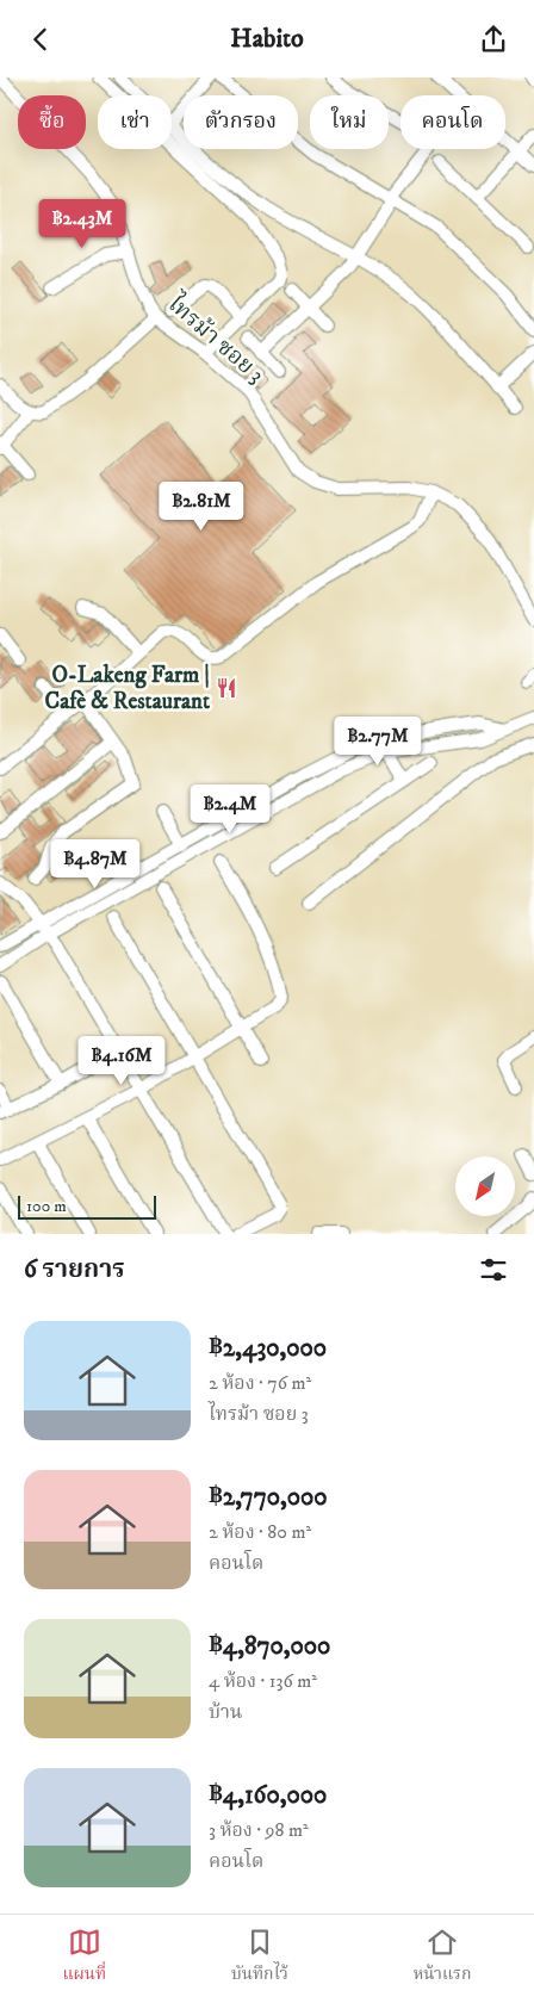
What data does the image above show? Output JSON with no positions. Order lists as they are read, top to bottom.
{
  "streets": {
    "street": ["ไทรม้า ซอย 3"]
  },
  "places": {
    "restaurant": ["O-Lakeng Farm | Cafè & Restaurant"]
  },
  "scale_bar": "100 m",
  "north": "bottom left",
  "page": {
    "header": "Habito",
    "chip": [
      "ซื้อ",
      "เช่า",
      "ตัวกรอง",
      "ใหม่",
      "คอนโด"
    ],
    "price": [
      "฿2.43M",
      "฿2.81M",
      "฿2.77M",
      "฿2.4M",
      "฿4.87M",
      "฿4.16M"
    ],
    "scale": "100 m",
    "heading": "6 รายการ",
    "list": [
      {
        "name": "฿2,430,000",
        "note": "2 ห้อง · 76 m² · ไทรม้า ซอย 3"
      },
      {
        "name": "฿2,770,000",
        "note": "2 ห้อง · 80 m² · คอนโด"
      },
      {
        "name": "฿4,870,000",
        "note": "4 ห้อง · 136 m² · บ้าน"
      },
      {
        "name": "฿4,160,000",
        "note": "3 ห้อง · 98 m² · คอนโด"
      }
    ],
    "tabs": ["แผนที่", "บันทึกไว้", "หน้าแรก"]
  }
}
